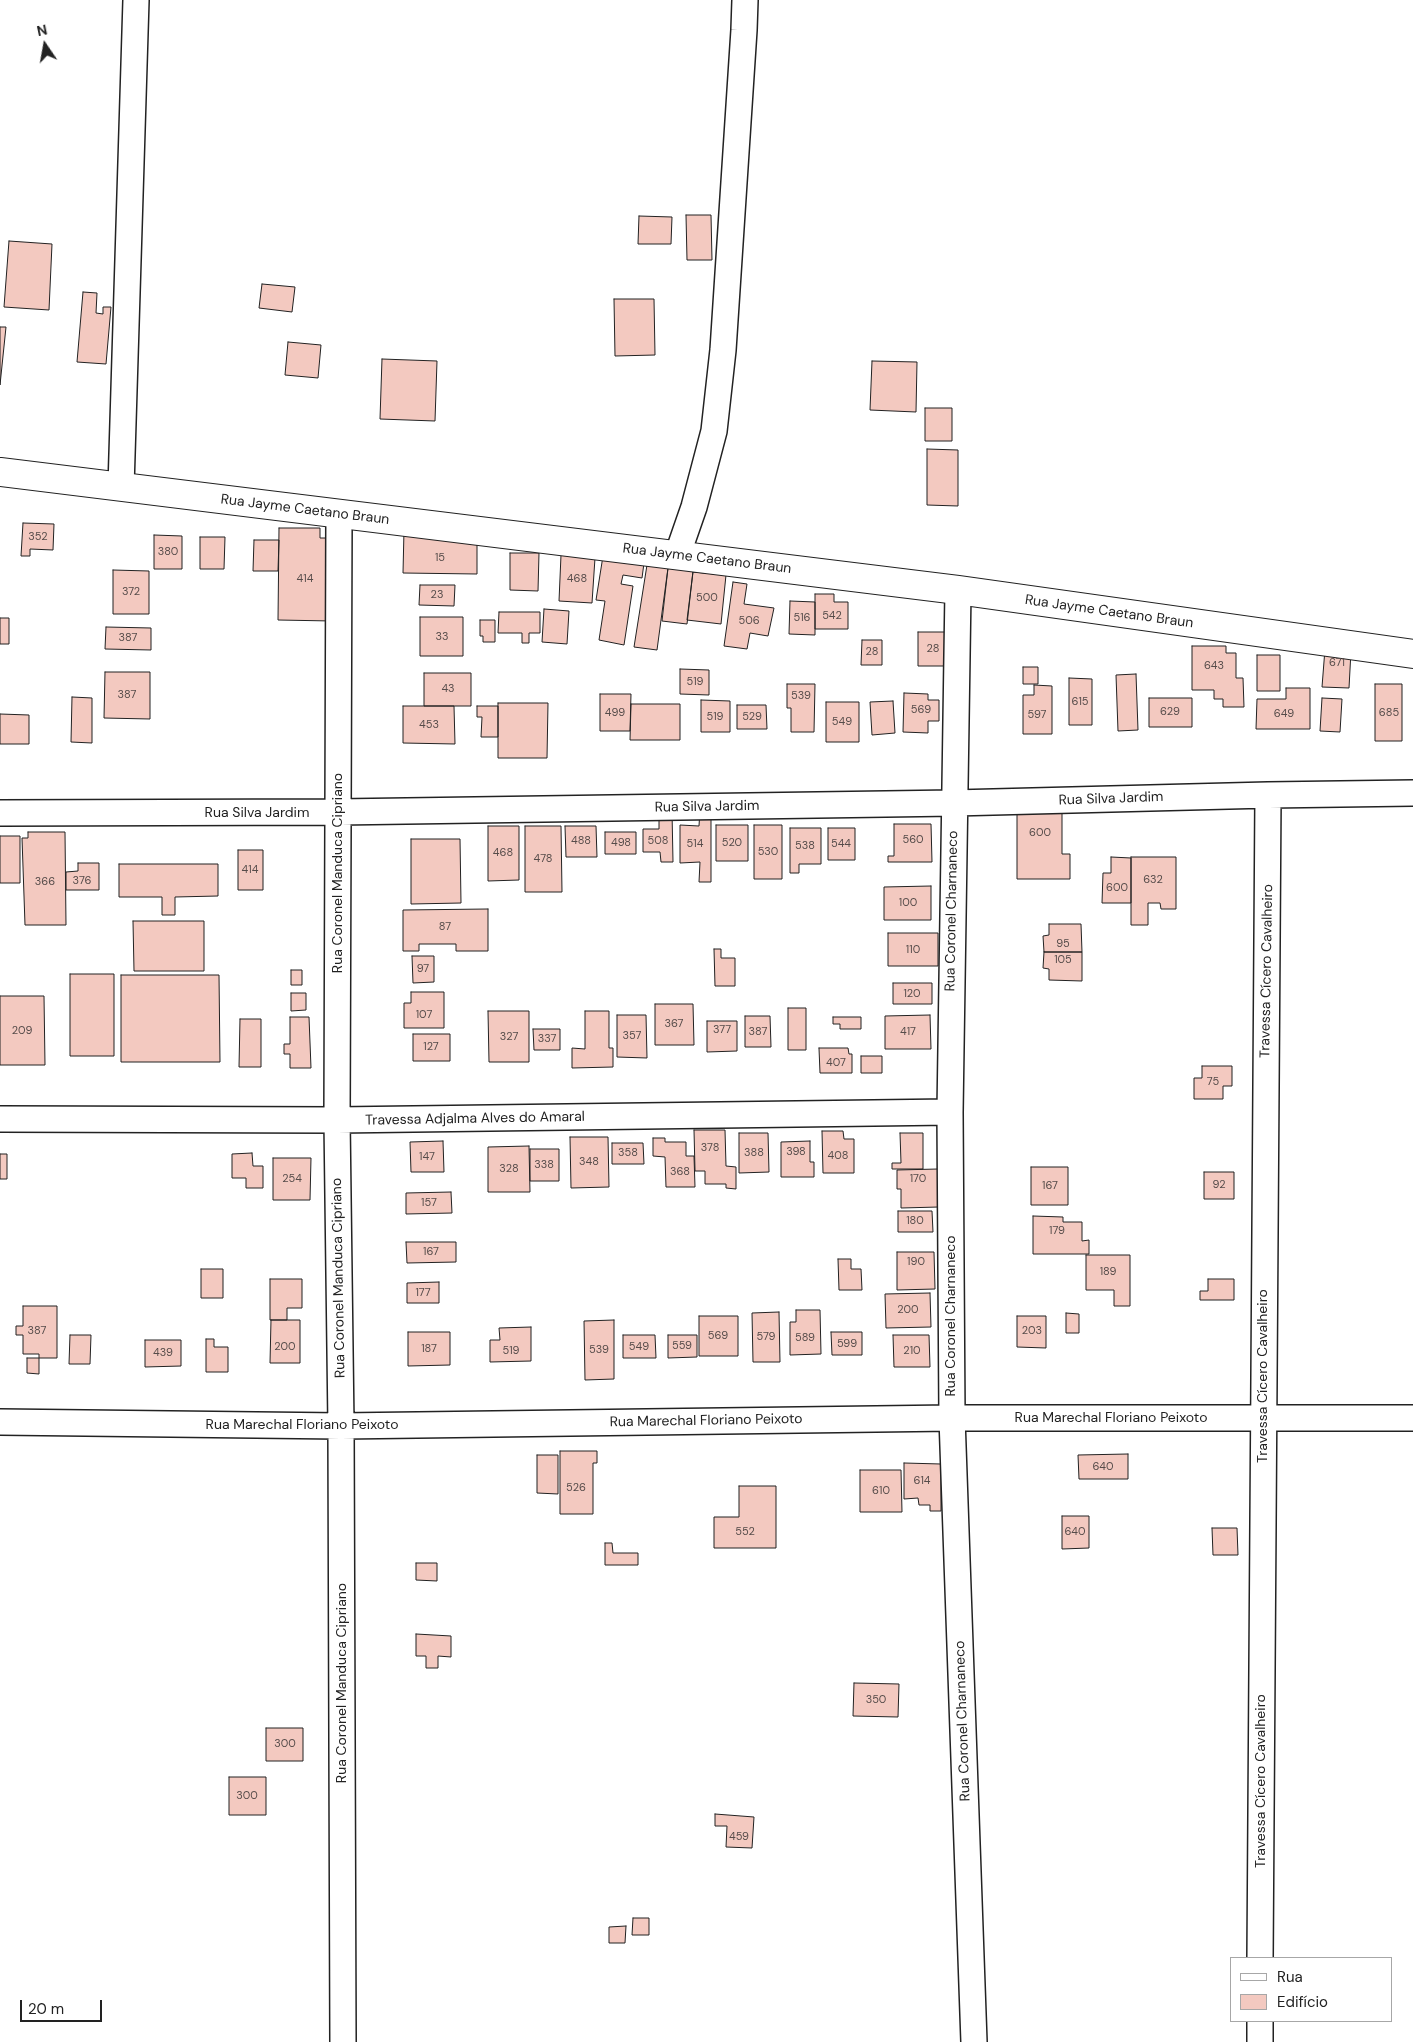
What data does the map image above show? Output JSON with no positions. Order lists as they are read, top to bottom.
{
  "streets": {
    "street": [
      "Rua Jayme Caetano Braun",
      "Rua Silva Jardim",
      "Rua Coronel Manduca Cipriano",
      "Rua Coronel Charnaneco",
      "Travessa Cícero Cavalheiro",
      "Travessa Adjalma Alves do Amaral",
      "Rua Marechal Floriano Peixoto"
    ]
  },
  "crossings": [
    ["Rua Jayme Caetano Braun", "Rua Coronel Manduca Cipriano"],
    ["Rua Jayme Caetano Braun", "Rua Coronel Charnaneco"],
    ["Rua Silva Jardim", "Rua Coronel Manduca Cipriano"],
    ["Rua Silva Jardim", "Rua Coronel Charnaneco"],
    ["Rua Silva Jardim", "Travessa Cícero Cavalheiro"],
    ["Rua Coronel Manduca Cipriano", "Travessa Adjalma Alves do Amaral"],
    ["Rua Coronel Manduca Cipriano", "Rua Marechal Floriano Peixoto"],
    ["Rua Coronel Charnaneco", "Travessa Adjalma Alves do Amaral"],
    ["Rua Coronel Charnaneco", "Rua Marechal Floriano Peixoto"],
    ["Travessa Cícero Cavalheiro", "Rua Marechal Floriano Peixoto"]
  ],
  "house_numbers": [
    "352",
    "380",
    "15",
    "414",
    "468",
    "372",
    "23",
    "500",
    "542",
    "516",
    "506",
    "33",
    "387",
    "28",
    "28",
    "671",
    "643",
    "519",
    "43",
    "387",
    "539",
    "615",
    "569",
    "629",
    "499",
    "685",
    "649",
    "597",
    "519",
    "529",
    "549",
    "453",
    "600",
    "560",
    "488",
    "508",
    "498",
    "520",
    "514",
    "544",
    "538",
    "530",
    "468",
    "478",
    "414",
    "632",
    "376",
    "366",
    "600",
    "100",
    "87",
    "95",
    "110",
    "105",
    "97",
    "120",
    "107",
    "367",
    "377",
    "209",
    "387",
    "417",
    "357",
    "327",
    "337",
    "127",
    "407",
    "75",
    "378",
    "398",
    "358",
    "388",
    "408",
    "147",
    "348",
    "338",
    "328",
    "368",
    "254",
    "170",
    "92",
    "167",
    "157",
    "180",
    "179",
    "167",
    "190",
    "189",
    "177",
    "200",
    "387",
    "203",
    "569",
    "579",
    "589",
    "599",
    "559",
    "200",
    "549",
    "187",
    "539",
    "519",
    "210",
    "439",
    "640",
    "614",
    "526",
    "610",
    "552",
    "640",
    "350",
    "300",
    "300",
    "459"
  ],
  "legend": ["Rua", "Edifício"],
  "scale_bar": "20 m",
  "north": "top"
}
